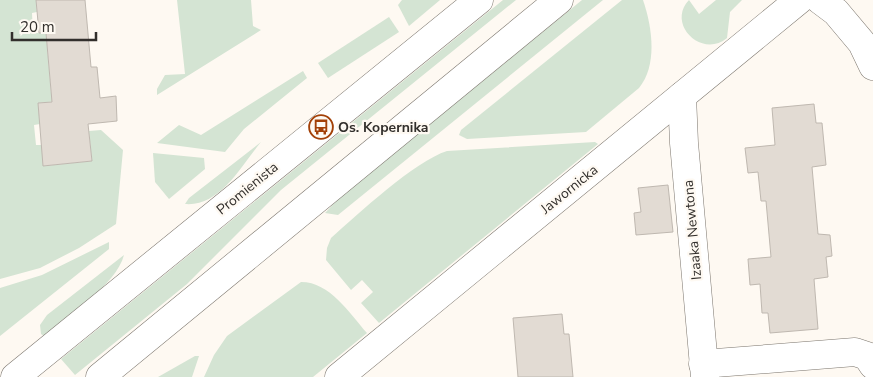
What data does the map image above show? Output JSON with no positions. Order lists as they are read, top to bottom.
{
  "streets": {
    "street": ["Promienista", "Jawornicka", "Izaaka Newtona"]
  },
  "crossings": [
    ["Jawornicka", "Izaaka Newtona"]
  ],
  "places": {
    "bus stop": ["Os. Kopernika"]
  },
  "scale_bar": "20 m"
}
